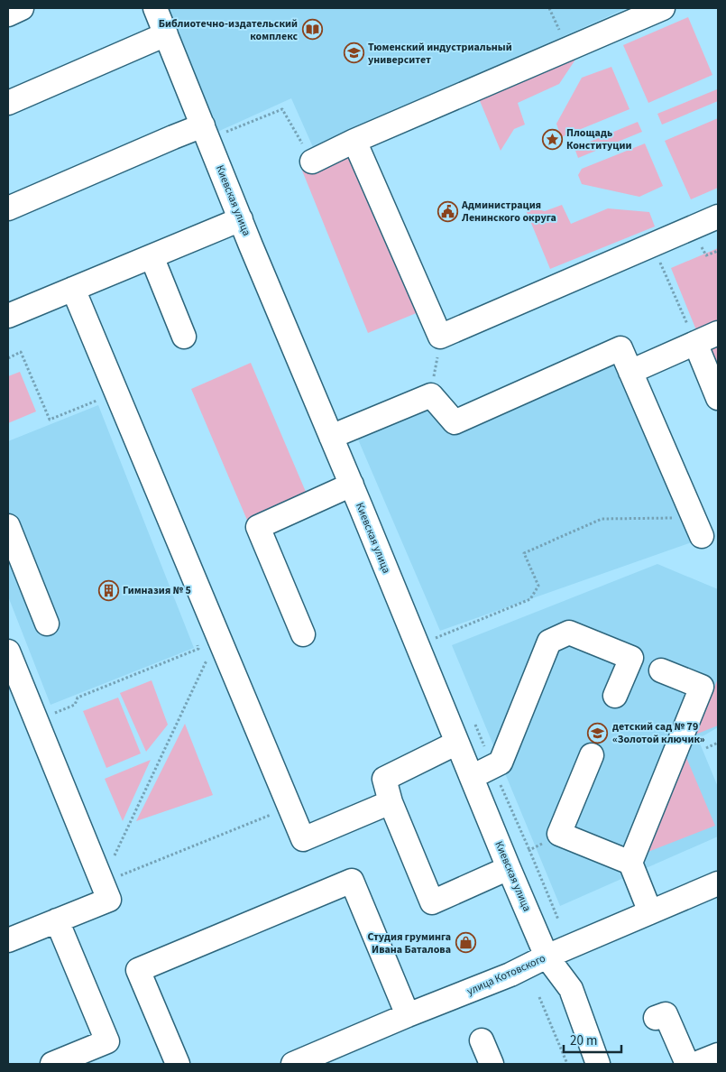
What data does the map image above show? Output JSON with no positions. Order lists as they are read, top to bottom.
{
  "streets": {
    "street": ["Киевская улица", "улица Котовского"]
  },
  "crossings": [
    ["Киевская улица", "улица Котовского"]
  ],
  "places": {
    "library": ["Библиотечно-издательский комплекс"],
    "school or university": ["Тюменский индустриальный университет", "детский сад № 79 «Золотой ключик»"],
    "place": ["Площадь Конституции"],
    "public building": ["Администрация Ленинского округа"],
    "building": ["Гимназия № 5"],
    "shop": ["Студия груминга Ивана Баталова"]
  },
  "scale_bar": "20 m"
}
